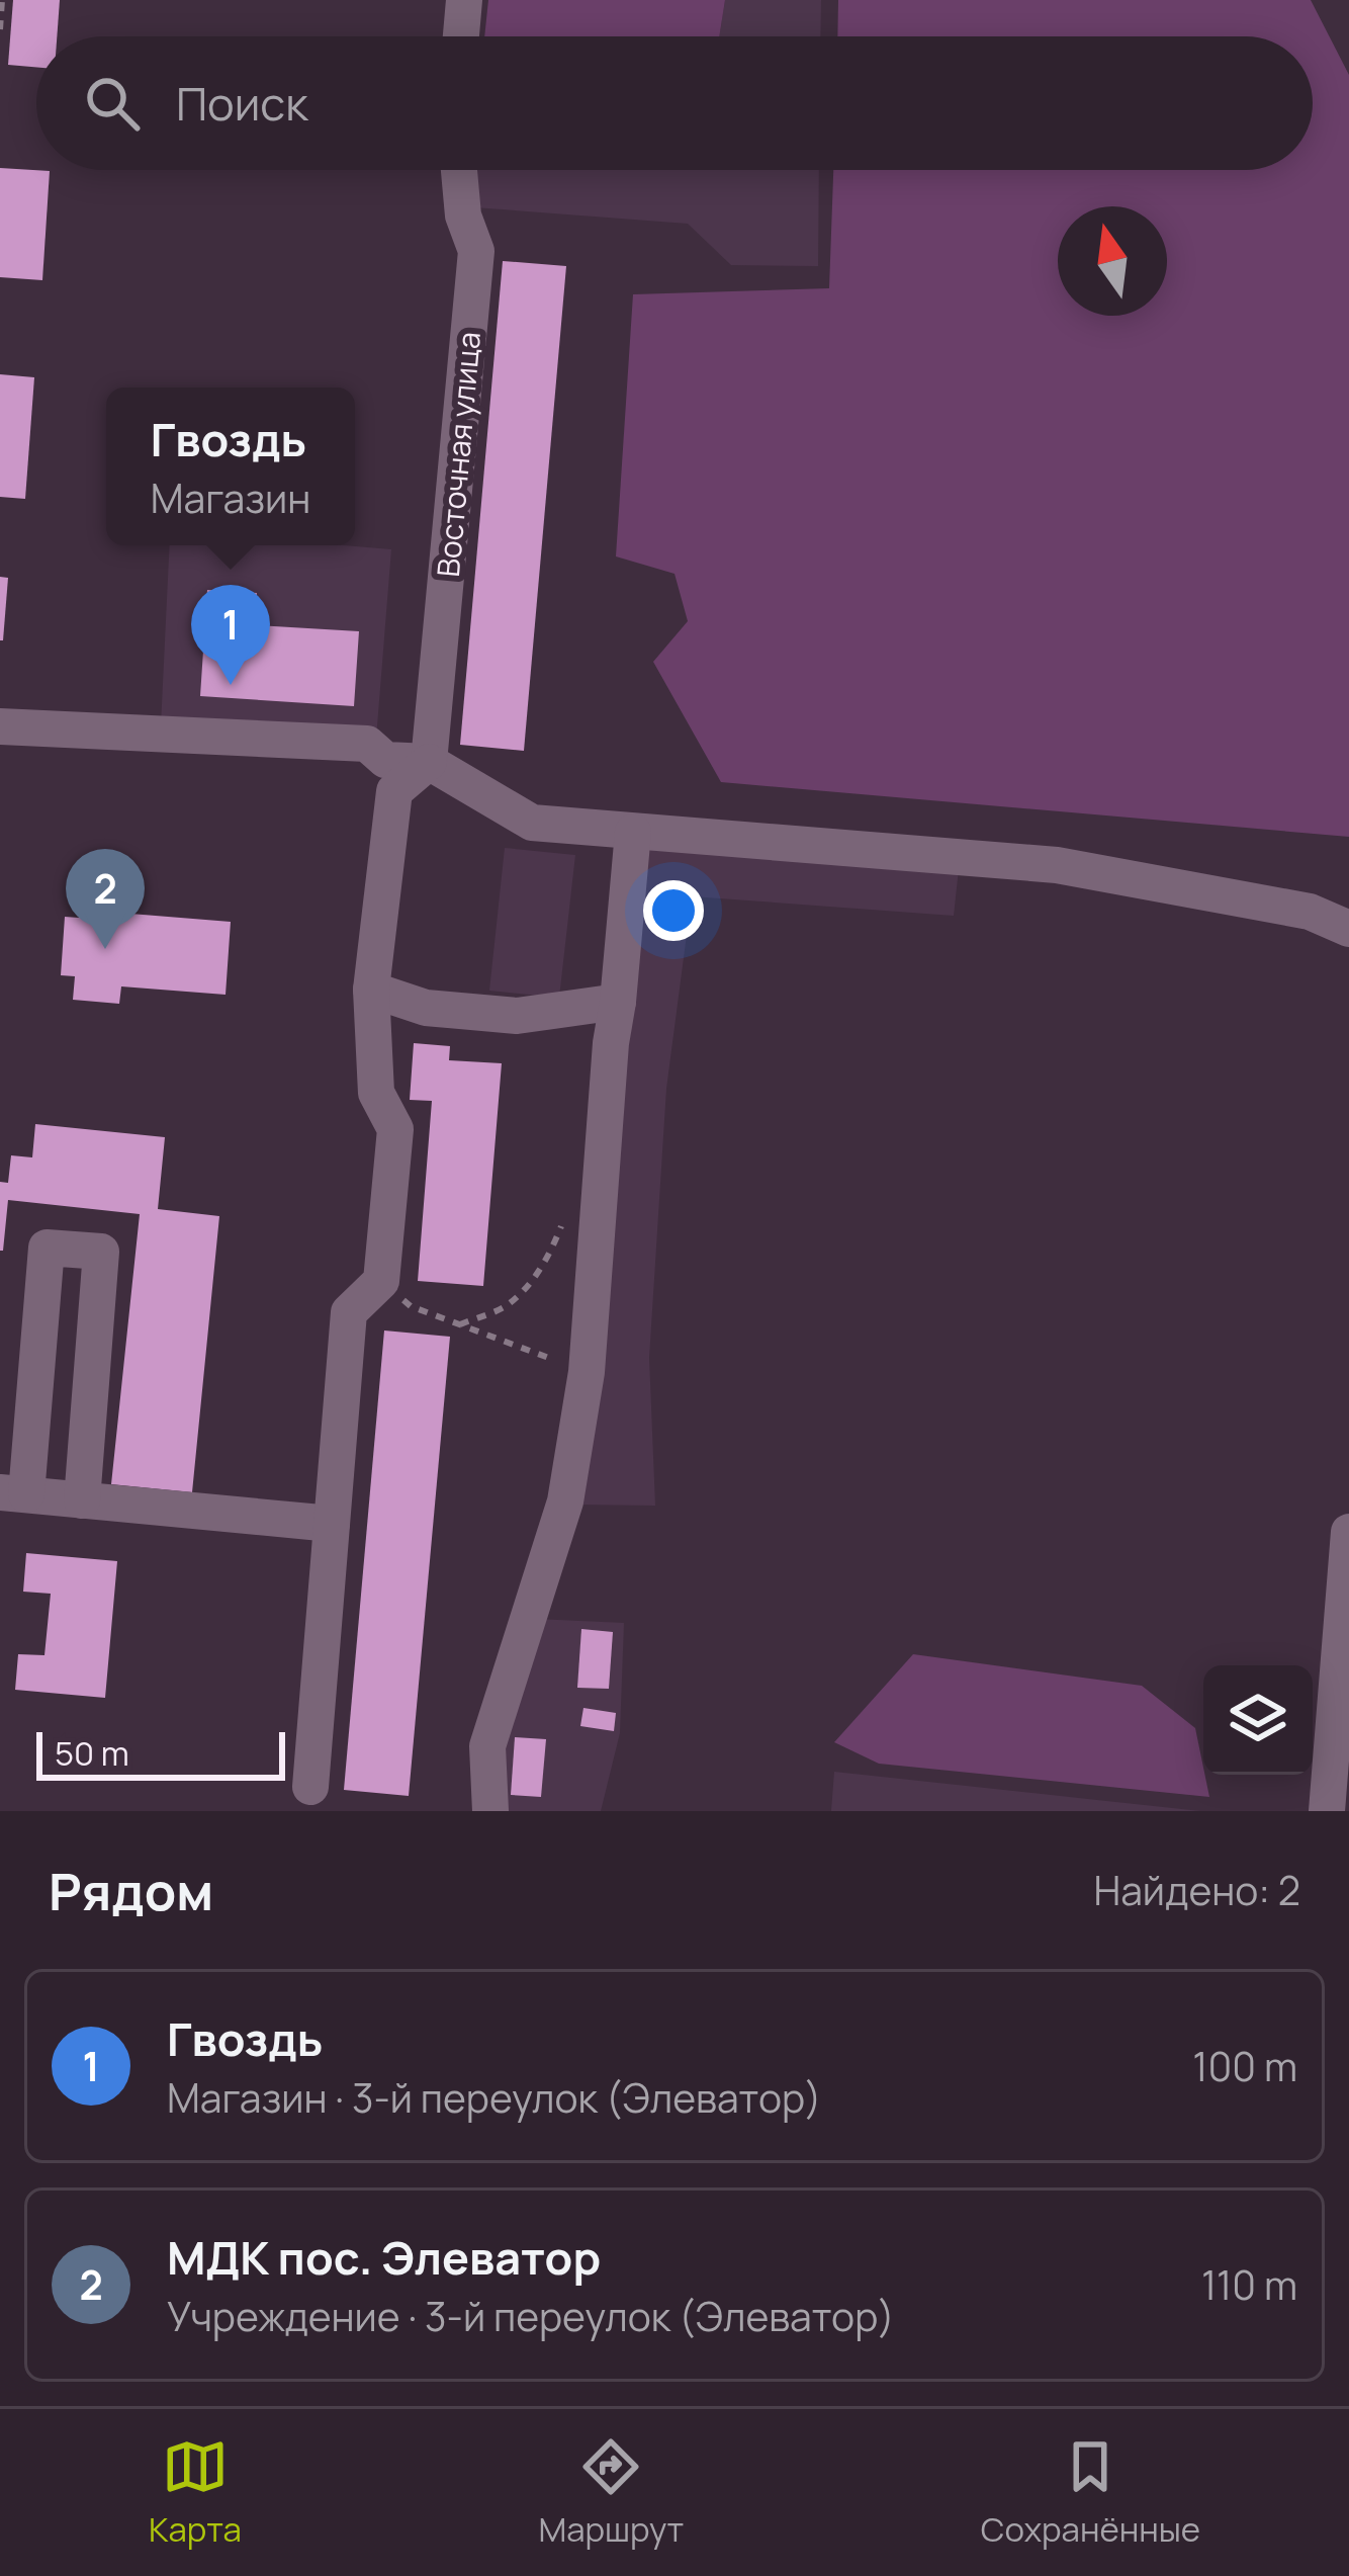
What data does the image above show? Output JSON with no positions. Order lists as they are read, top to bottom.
{
  "streets": {
    "street": ["Восточная улица"]
  },
  "scale_bar": "50 m",
  "north": "top",
  "page": {
    "search": "Поиск",
    "popup": ["Гвоздь", "Магазин"],
    "pins": ["1", "2"],
    "scale": "50 m",
    "heading": ["Рядом", "Найдено: 2"],
    "list": [
      {
        "mark": "1",
        "name": "Гвоздь",
        "note": "Магазин · 3-й переулок (Элеватор)",
        "value": "100 m"
      },
      {
        "mark": "2",
        "name": "МДК пос. Элеватор",
        "note": "Учреждение · 3-й переулок (Элеватор)",
        "value": "110 m"
      }
    ],
    "nav": ["Карта", "Маршрут", "Сохранённые"]
  }
}
